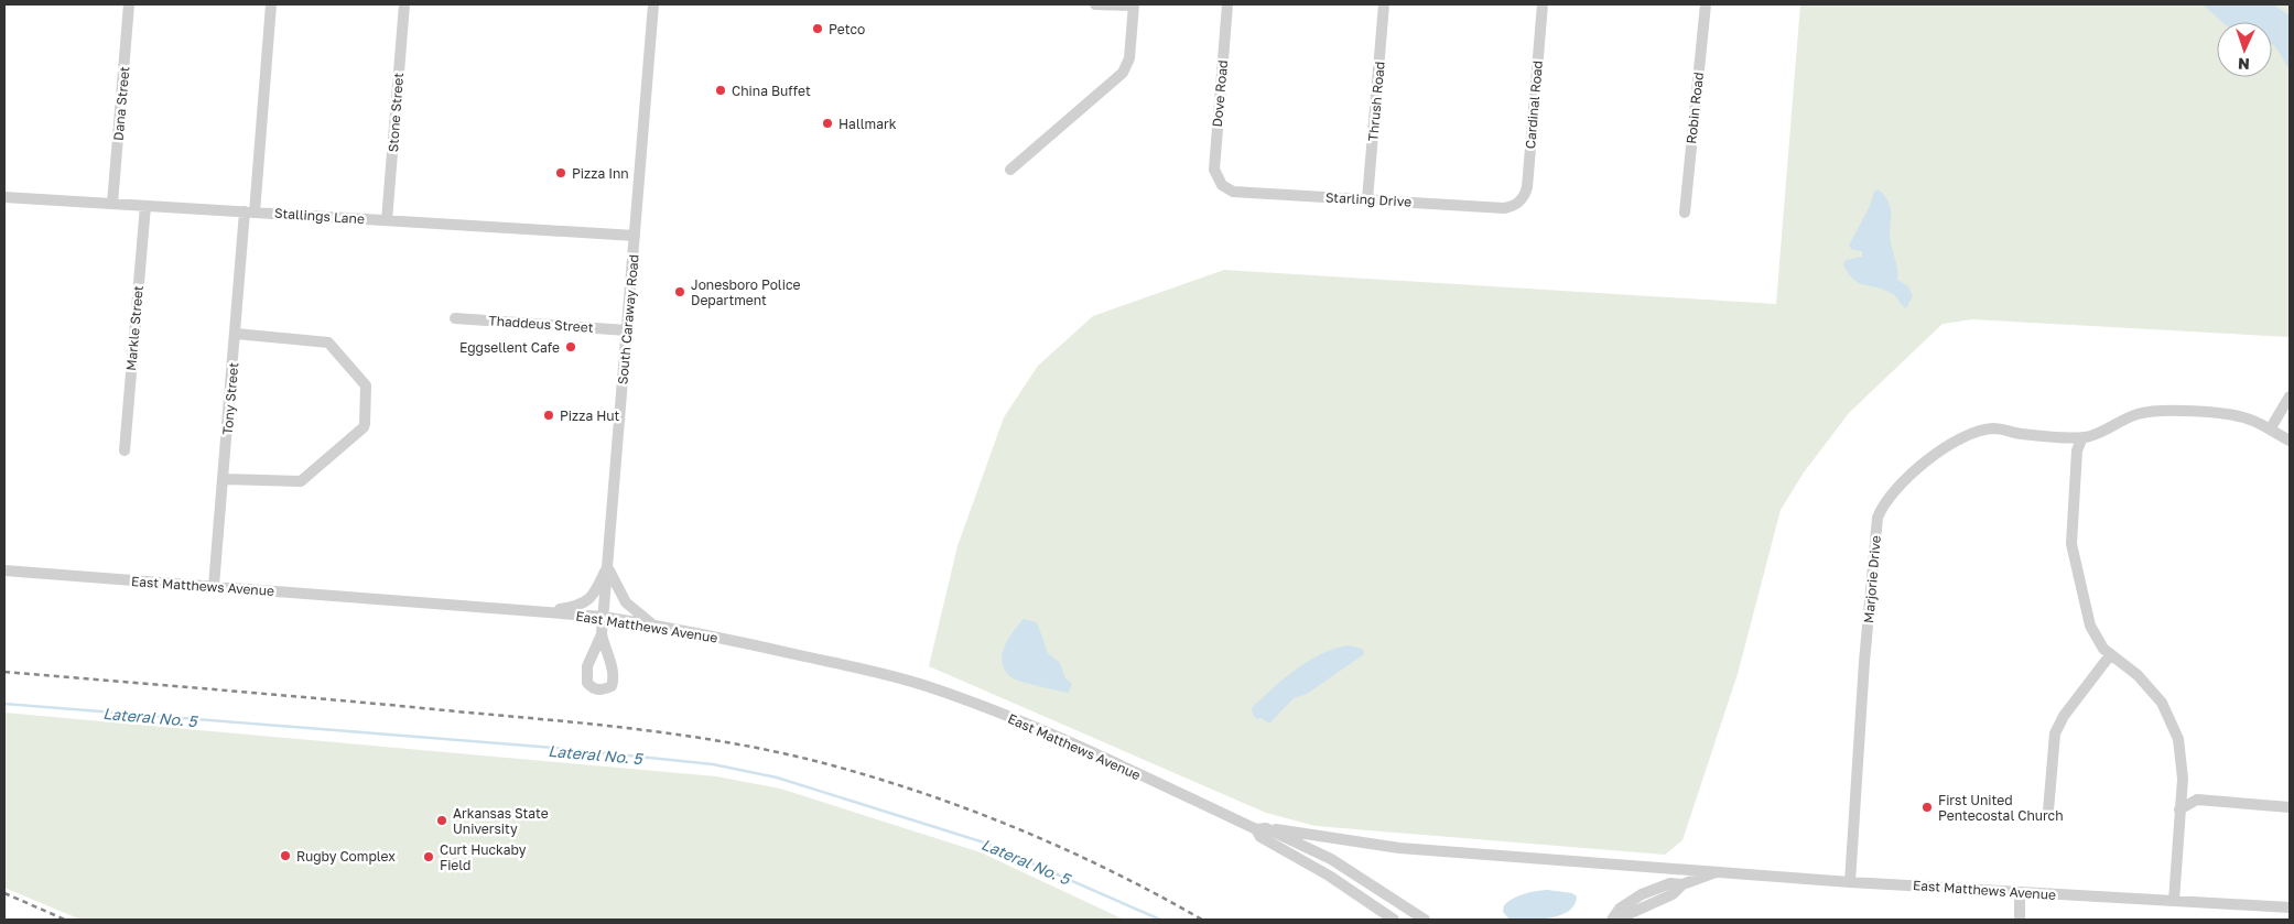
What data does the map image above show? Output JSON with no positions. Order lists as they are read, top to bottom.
{
  "streets": {
    "street": [
      "Dove Road",
      "Thrush Road",
      "Dana Street",
      "Cardinal Road",
      "Robin Road",
      "Stone Street",
      "Starling Drive",
      "Stallings Lane",
      "South Caraway Road",
      "Thaddeus Street",
      "Markle Street",
      "Tony Street",
      "Marjorie Drive",
      "East Matthews Avenue"
    ]
  },
  "crossings": [
    ["Dove Road", "Starling Drive"],
    ["Thrush Road", "Starling Drive"],
    ["Dana Street", "Stallings Lane"],
    ["Cardinal Road", "Starling Drive"],
    ["Stone Street", "Stallings Lane"],
    ["Stallings Lane", "South Caraway Road"],
    ["Stallings Lane", "Markle Street"],
    ["Stallings Lane", "Tony Street"],
    ["South Caraway Road", "Thaddeus Street"],
    ["South Caraway Road", "East Matthews Avenue"],
    ["Tony Street", "East Matthews Avenue"],
    ["Marjorie Drive", "East Matthews Avenue"]
  ],
  "water": ["Lateral No. 5"],
  "places": [
    "Petco",
    "China Buffet",
    "Hallmark",
    "Pizza Inn",
    "Jonesboro Police Department",
    "Eggsellent Cafe",
    "Pizza Hut",
    "First United Pentecostal Church",
    "Arkansas State University",
    "Rugby Complex",
    "Curt Huckaby Field"
  ],
  "north": "bottom"
}
